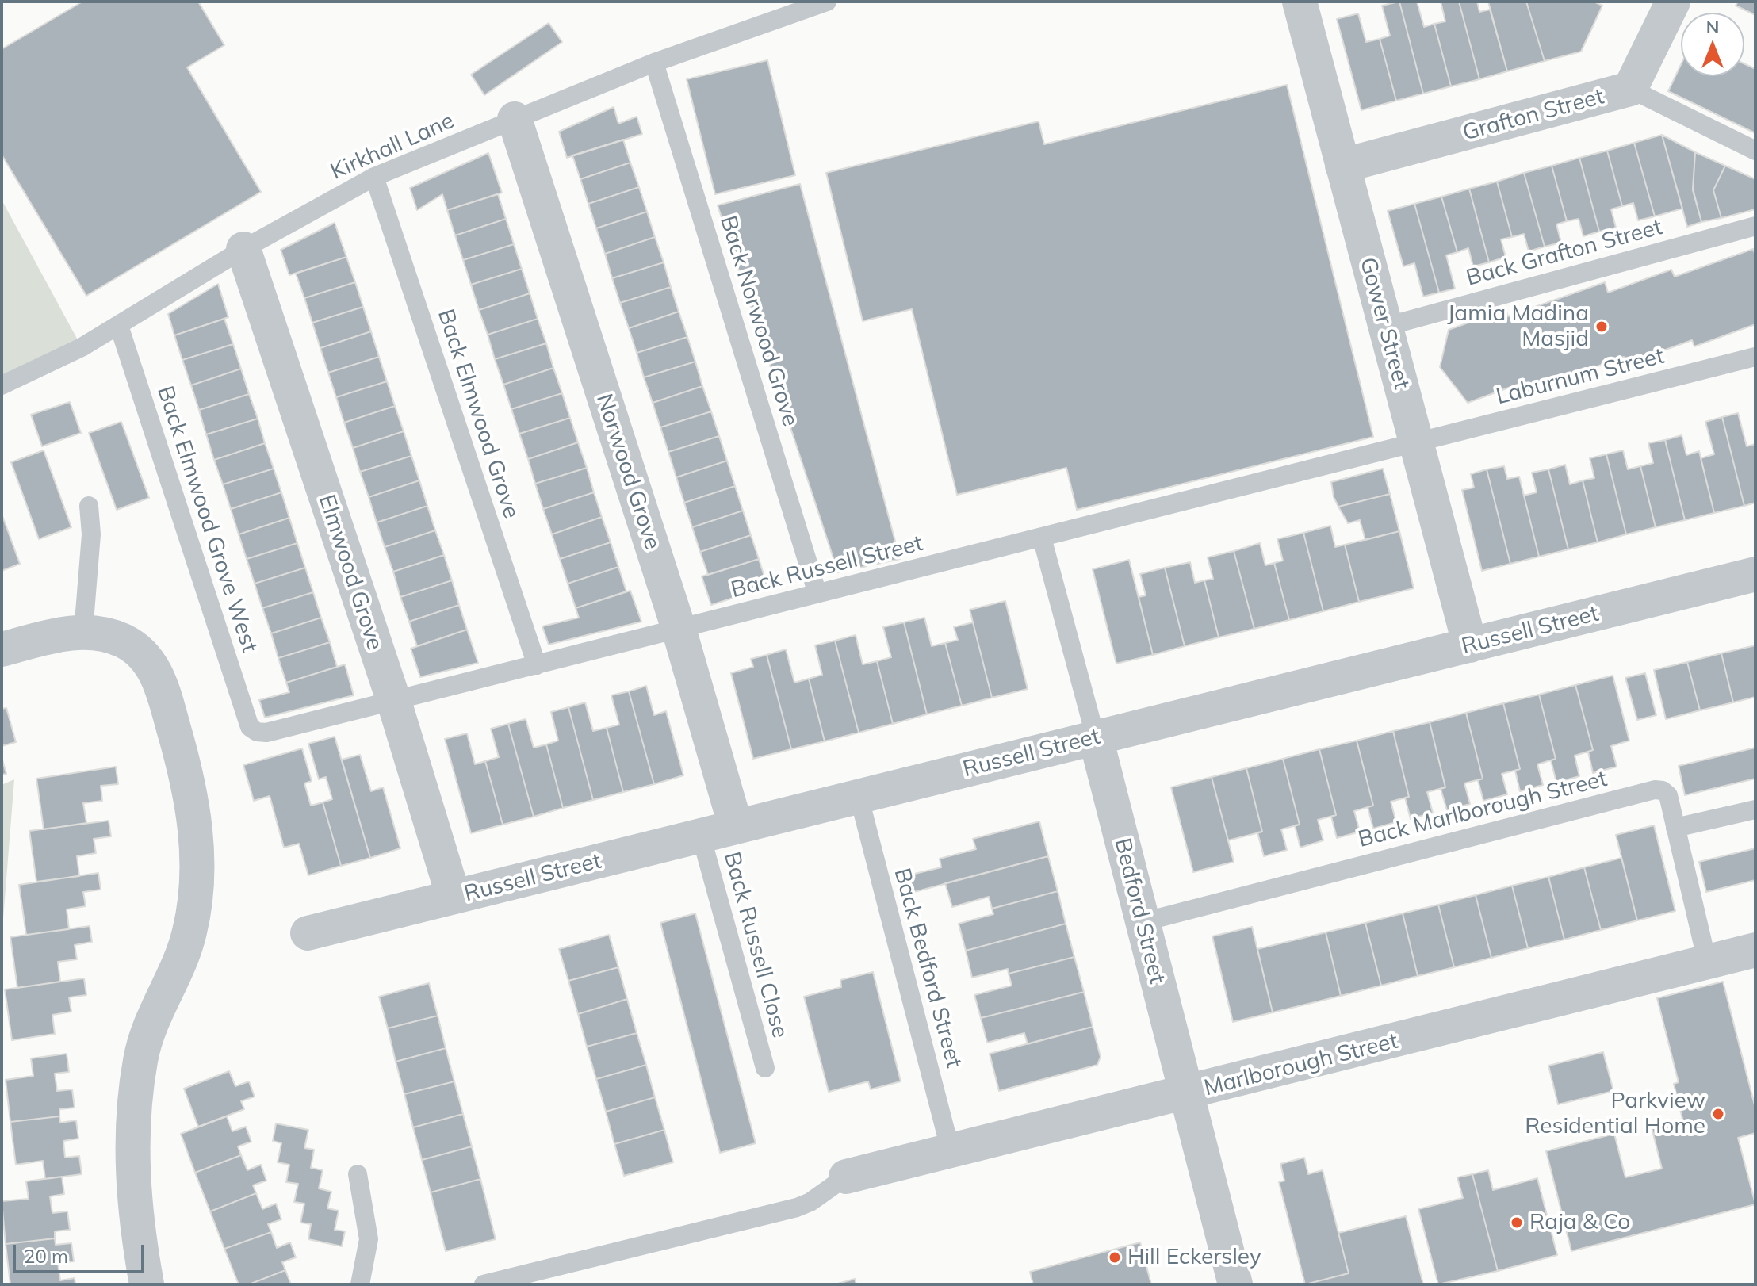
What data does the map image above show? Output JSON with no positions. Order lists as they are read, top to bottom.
{
  "streets": {
    "street": [
      "Grafton Street",
      "Gower Street",
      "Norwood Grove",
      "Elmwood Grove",
      "Russell Street",
      "Bedford Street",
      "Marlborough Street"
    ],
    "lane": [
      "Kirkhall Lane",
      "Back Grafton Street",
      "Back Norwood Grove",
      "Laburnum Street",
      "Back Elmwood Grove",
      "Back Elmwood Grove West",
      "Back Russell Street",
      "Back Marlborough Street",
      "Back Russell Close",
      "Back Bedford Street"
    ]
  },
  "crossings": [
    ["Grafton Street", "Gower Street"],
    ["Kirkhall Lane", "Back Norwood Grove"],
    ["Kirkhall Lane", "Back Elmwood Grove"],
    ["Kirkhall Lane", "Norwood Grove"],
    ["Kirkhall Lane", "Back Elmwood Grove West"],
    ["Kirkhall Lane", "Elmwood Grove"],
    ["Back Grafton Street", "Gower Street"],
    ["Back Norwood Grove", "Back Russell Street"],
    ["Gower Street", "Laburnum Street"],
    ["Gower Street", "Back Russell Street"],
    ["Gower Street", "Russell Street"],
    ["Laburnum Street", "Back Russell Street"],
    ["Back Elmwood Grove", "Back Russell Street"],
    ["Norwood Grove", "Back Russell Street"],
    ["Norwood Grove", "Russell Street"],
    ["Back Elmwood Grove West", "Back Russell Street"],
    ["Back Russell Street", "Elmwood Grove"],
    ["Back Russell Street", "Bedford Street"],
    ["Elmwood Grove", "Russell Street"],
    ["Russell Street", "Bedford Street"],
    ["Russell Street", "Back Russell Close"],
    ["Russell Street", "Back Bedford Street"],
    ["Back Marlborough Street", "Bedford Street"],
    ["Back Marlborough Street", "Marlborough Street"],
    ["Bedford Street", "Marlborough Street"],
    ["Back Bedford Street", "Marlborough Street"]
  ],
  "places": [
    "Jamia Madina Masjid",
    "Parkview Residential Home",
    "Raja & Co",
    "Hill Eckersley"
  ],
  "scale_bar": "20 m",
  "north": "top"
}
